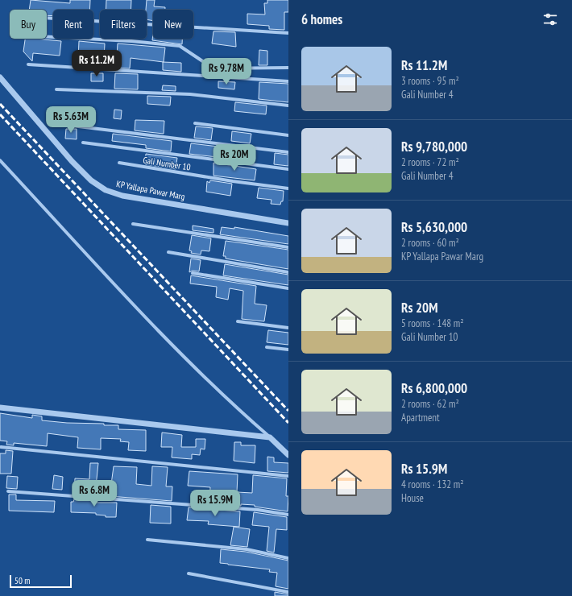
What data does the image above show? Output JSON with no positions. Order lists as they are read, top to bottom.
{
  "streets": {
    "street": ["Gali Number 10", "KP Yallapa Pawar Marg"]
  },
  "scale_bar": "50 m",
  "page": {
    "heading": "6 homes",
    "chip": [
      "Buy",
      "Rent",
      "Filters",
      "New"
    ],
    "list": [
      {
        "name": "Rs 11.2M",
        "note": "3 rooms · 95 m² · Gali Number 4"
      },
      {
        "name": "Rs 9,780,000",
        "note": "2 rooms · 72 m² · Gali Number 4"
      },
      {
        "name": "Rs 5,630,000",
        "note": "2 rooms · 60 m² · KP Yallapa Pawar Marg"
      },
      {
        "name": "Rs 20M",
        "note": "5 rooms · 148 m² · Gali Number 10"
      },
      {
        "name": "Rs 6,800,000",
        "note": "2 rooms · 62 m² · Apartment"
      },
      {
        "name": "Rs 15.9M",
        "note": "4 rooms · 132 m² · House"
      }
    ],
    "price": [
      "Rs 11.2M",
      "Rs 9.78M",
      "Rs 5.63M",
      "Rs 20M",
      "Rs 6.8M",
      "Rs 15.9M"
    ],
    "scale": "50 m"
  }
}
